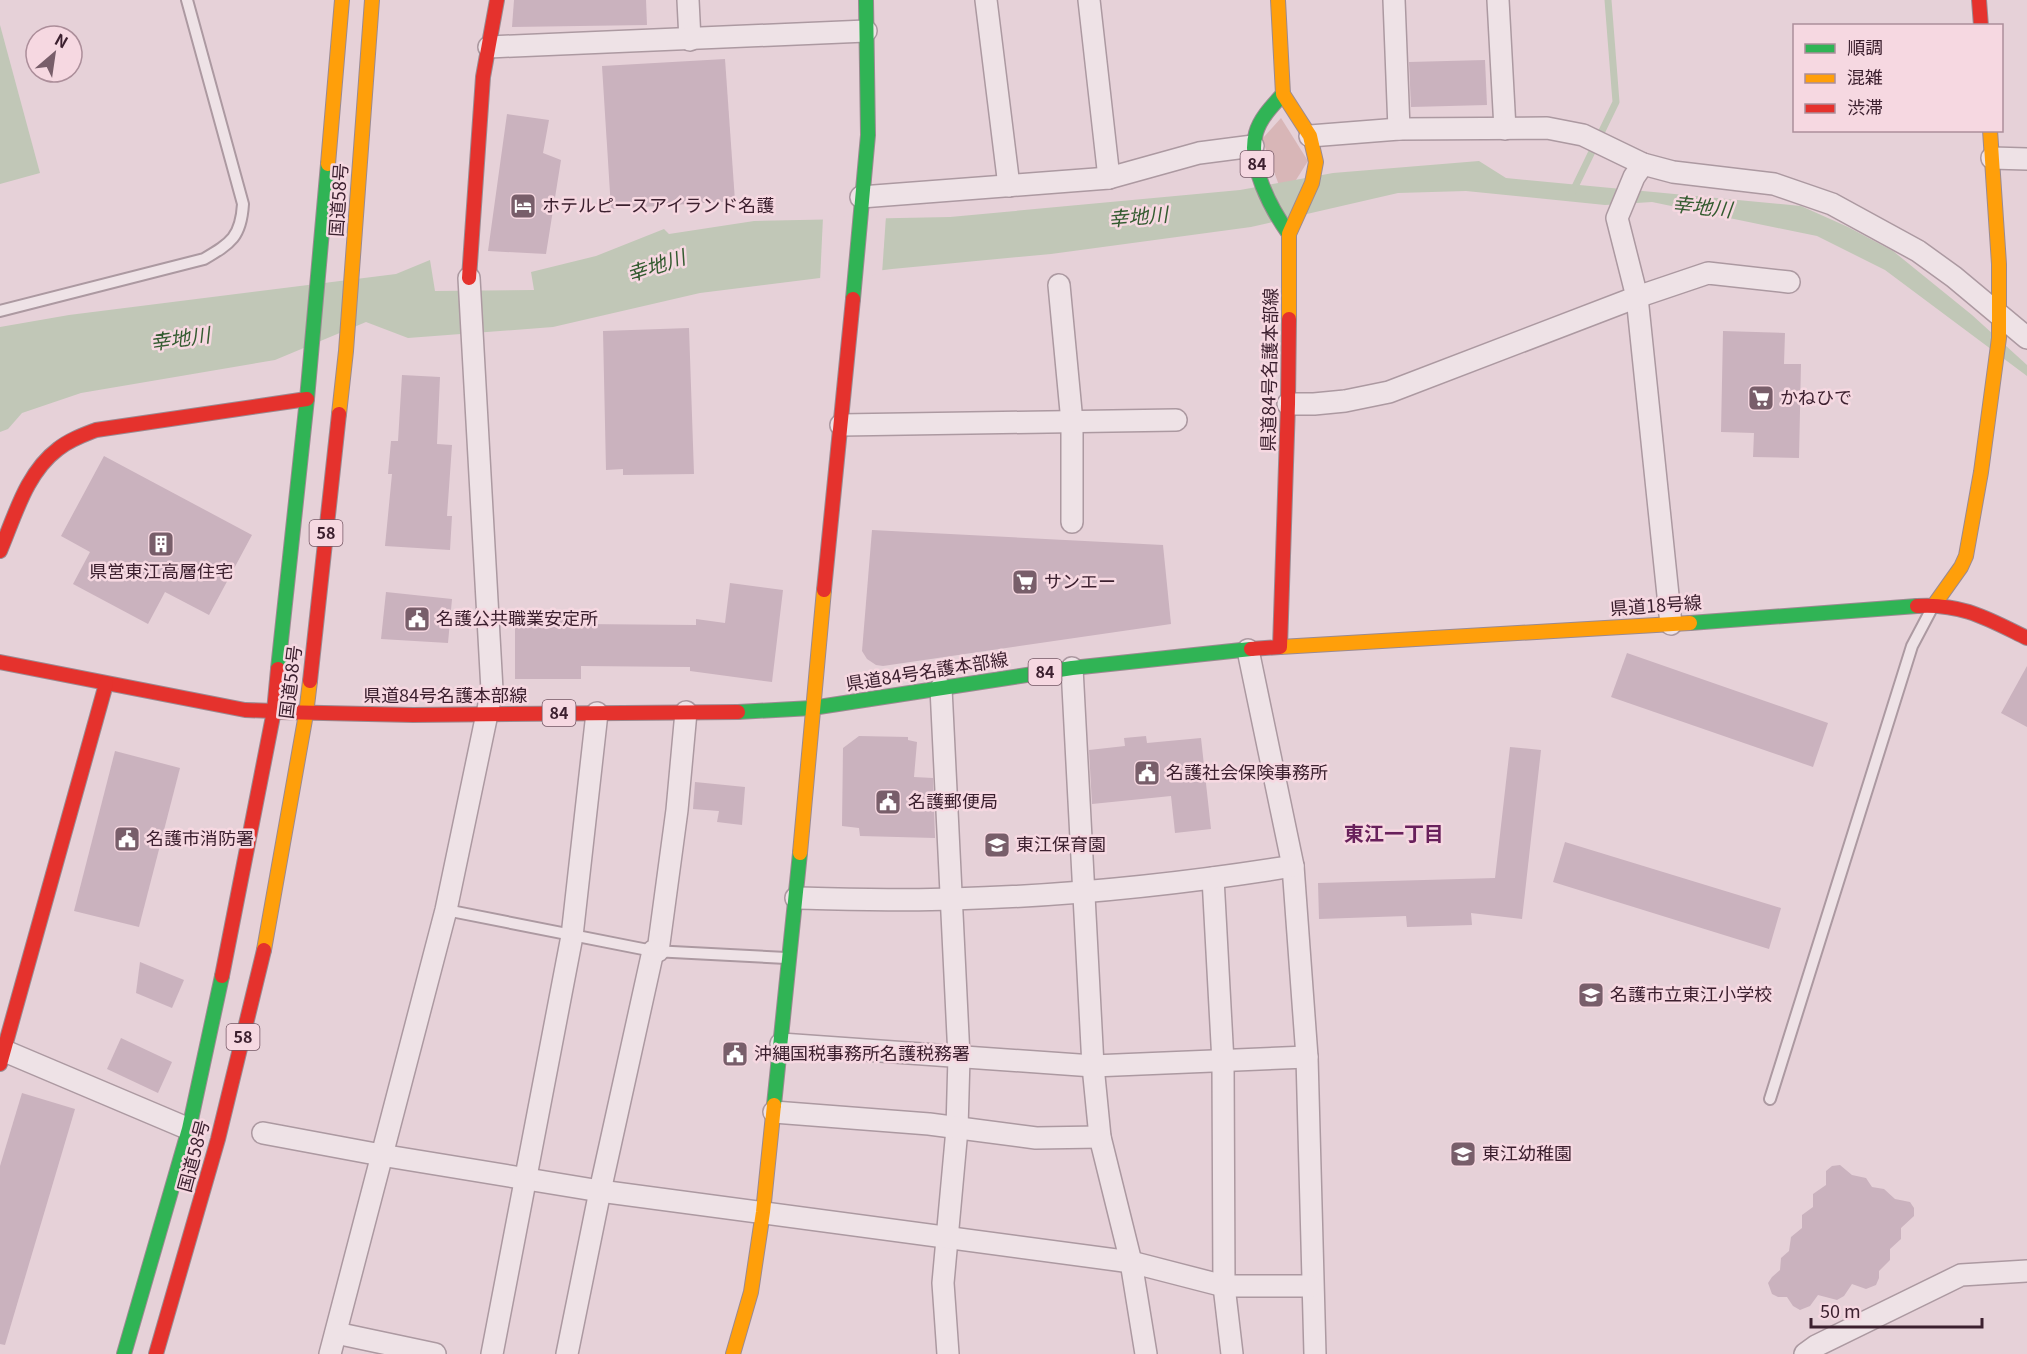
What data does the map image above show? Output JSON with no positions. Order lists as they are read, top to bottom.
{
  "streets": {
    "main road": [
      "84",
      "国道58号",
      "県道84号名護本部線",
      "58",
      "県道18号線"
    ]
  },
  "crossings": [
    ["84", "県道84号名護本部線"],
    ["国道58号", "県道84号名護本部線"],
    ["県道84号名護本部線", "県道18号線"]
  ],
  "districts": ["東江一丁目"],
  "water": ["幸地川"],
  "places": {
    "hotel": ["ホテルピースアイランド名護"],
    "supermarket": ["かねひで", "サンエー"],
    "building": ["県営東江高層住宅"],
    "public building": [
      "名護公共職業安定所",
      "名護社会保険事務所",
      "名護郵便局",
      "名護市消防署",
      "沖縄国税事務所名護税務署"
    ],
    "school or university": ["東江保育園", "名護市立東江小学校", "東江幼稚園"]
  },
  "legend": ["順調", "混雑", "渋滞"],
  "scale_bar": "50 m",
  "north": "top right"
}
